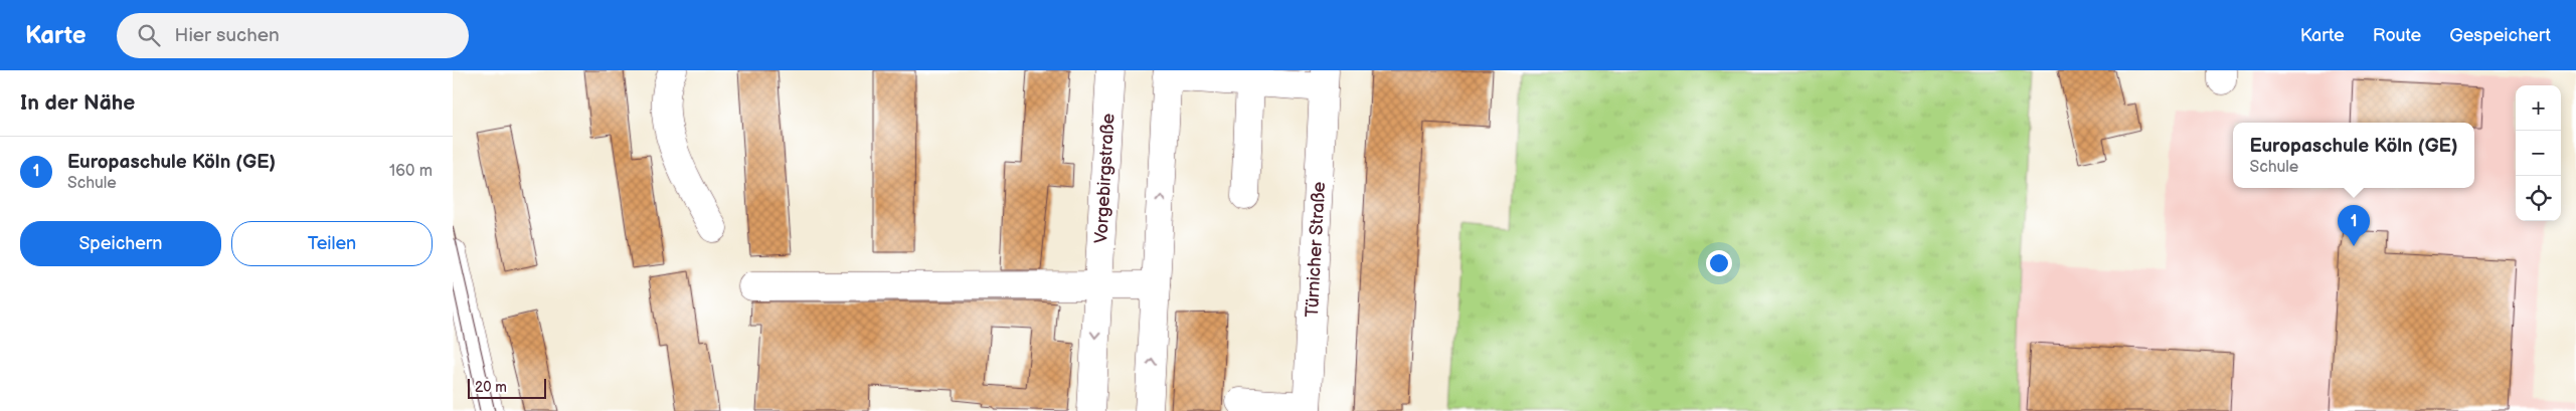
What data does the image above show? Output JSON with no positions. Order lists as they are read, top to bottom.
{
  "streets": {
    "street": ["Vorgebirgstraße", "Türnicher Straße"]
  },
  "scale_bar": "20 m",
  "page": {
    "header": "Karte",
    "search": "Hier suchen",
    "nav": ["Karte", "Route", "Gespeichert"],
    "heading": "In der Nähe",
    "map_buttons": ["+", "−"],
    "popup": ["Europaschule Köln (GE)", "Schule"],
    "list": [
      {
        "mark": "1",
        "name": "Europaschule Köln (GE)",
        "note": "Schule",
        "value": "160 m"
      }
    ],
    "pins": "1",
    "buttons": ["Speichern", "Teilen"],
    "scale": "20 m"
  }
}
